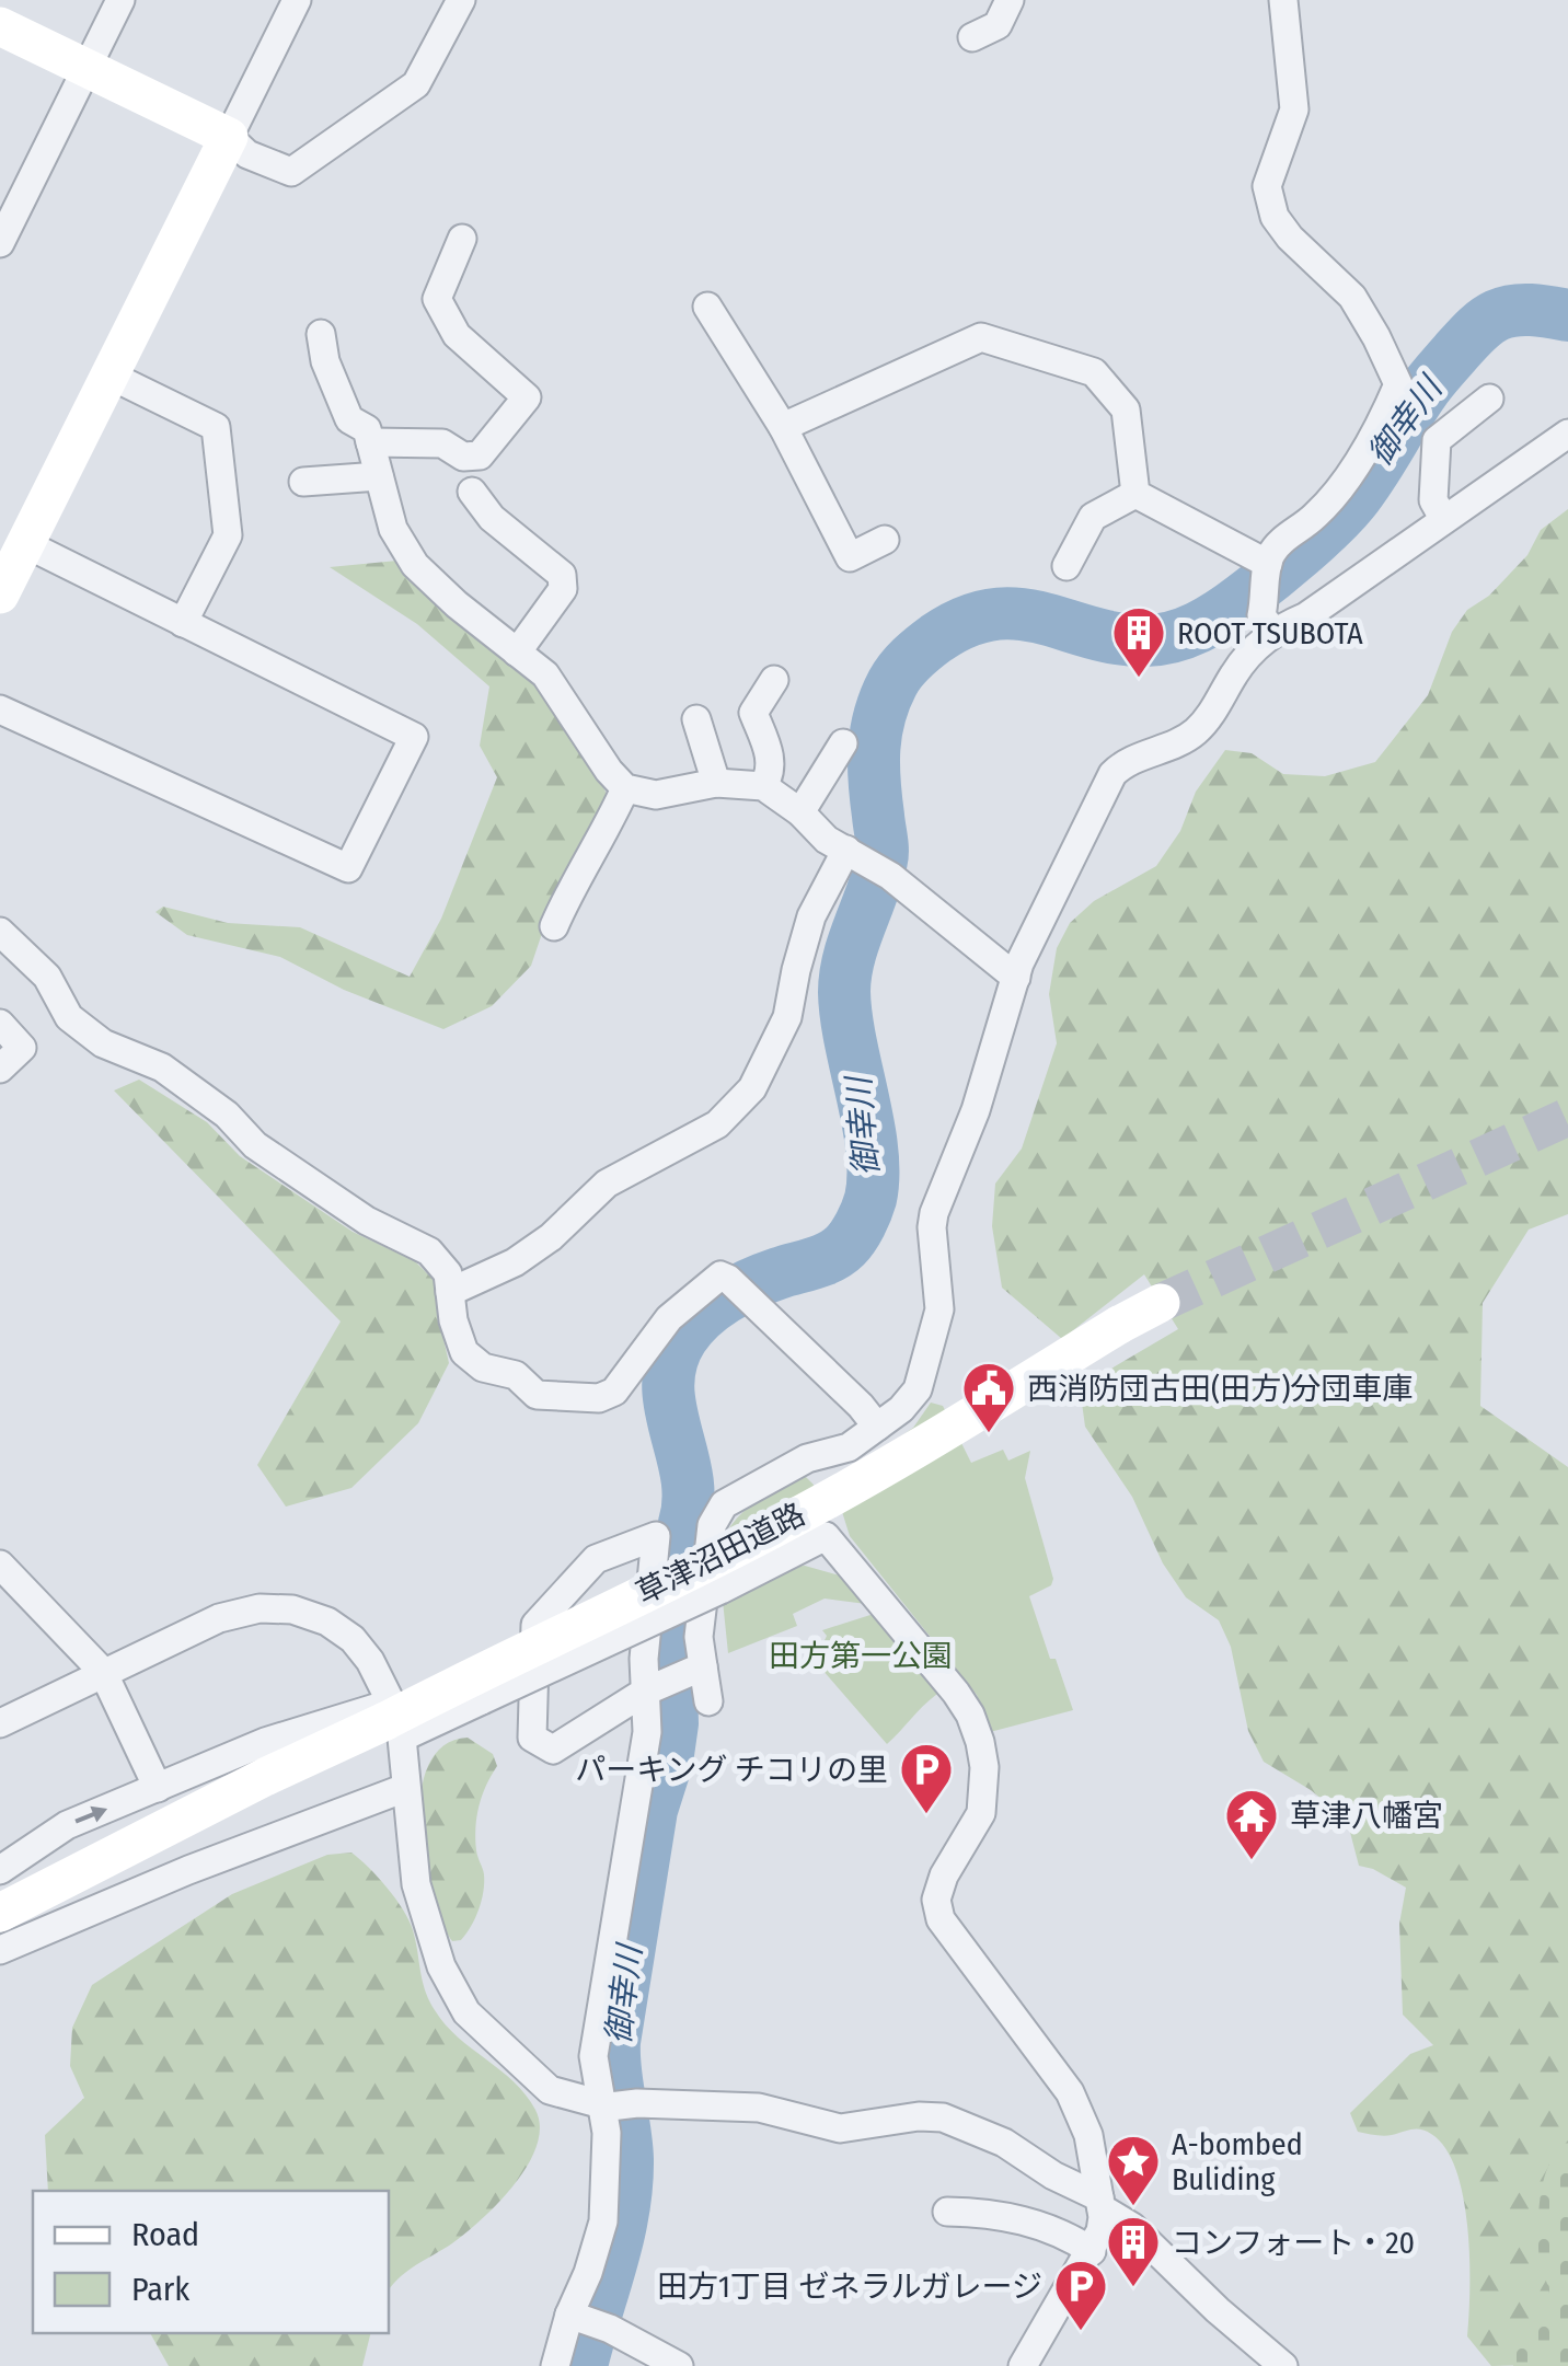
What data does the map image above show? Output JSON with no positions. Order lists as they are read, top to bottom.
{
  "streets": {
    "street": ["草津沼田道路"]
  },
  "water": ["御幸川"],
  "parks": ["田方第一公園"],
  "places": {
    "building": ["ROOT TSUBOTA", "コンフォート・20"],
    "public building": ["西消防団古田(田方)分団車庫"],
    "parking": ["パーキング チコリの里", "田方1丁目 ゼネラルガレージ"],
    "temple": ["草津八幡宮"],
    "place": ["A-bombed Buliding"]
  },
  "legend": ["Road", "Park"]
}
